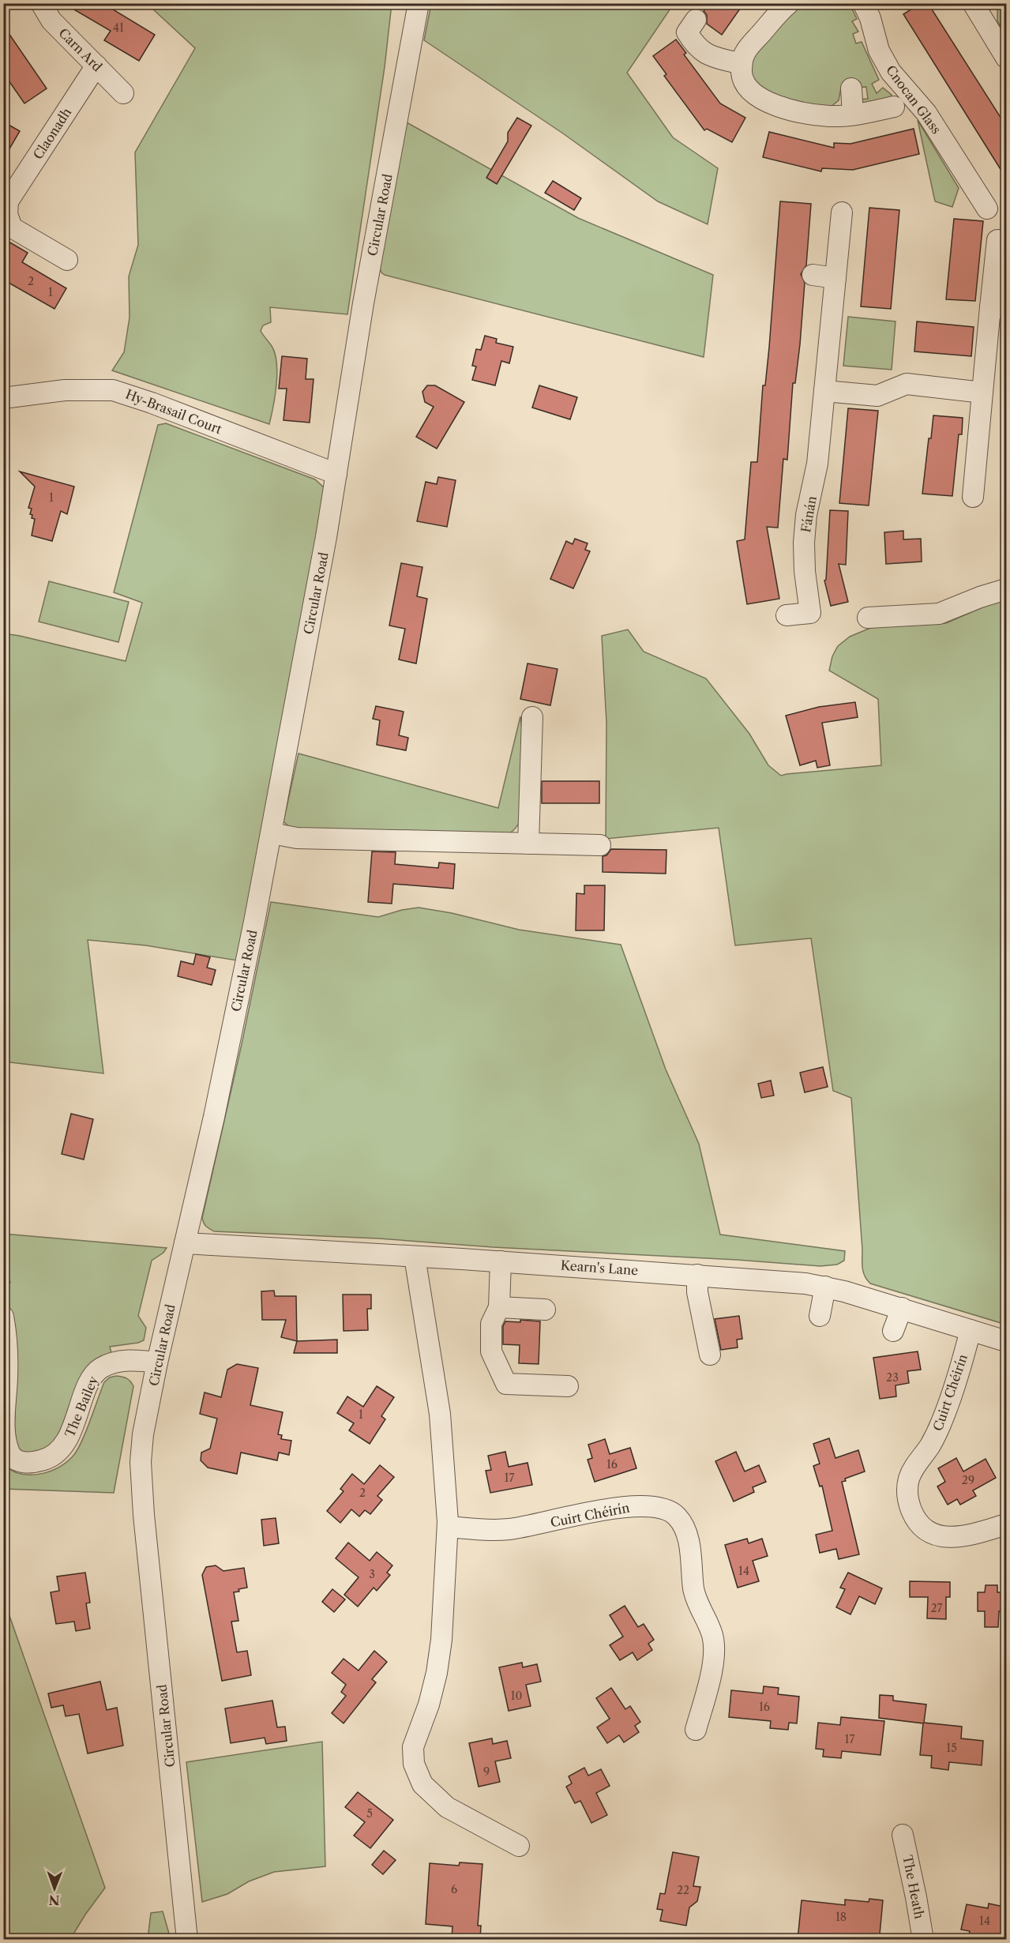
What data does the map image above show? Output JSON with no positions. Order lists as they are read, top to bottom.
{
  "streets": {
    "street": [
      "Carn Ard",
      "Cnocan Glass",
      "Claonadh",
      "Circular Road",
      "Hy-Brasail Court",
      "Fánán",
      "Kearn's Lane",
      "Cuirt Chéirín",
      "The Bailey",
      "The Heath"
    ]
  },
  "crossings": [
    ["Carn Ard", "Claonadh"],
    ["Circular Road", "Hy-Brasail Court"],
    ["Circular Road", "Kearn's Lane"],
    ["Circular Road", "The Bailey"],
    ["Kearn's Lane", "Cuirt Chéirín"]
  ],
  "house_numbers": [
    "41",
    "2",
    "1",
    "1",
    "23",
    "1",
    "16",
    "17",
    "29",
    "2",
    "14",
    "3",
    "27",
    "10",
    "16",
    "17",
    "15",
    "9",
    "5",
    "6",
    "22",
    "18",
    "14"
  ],
  "north": "bottom"
}
